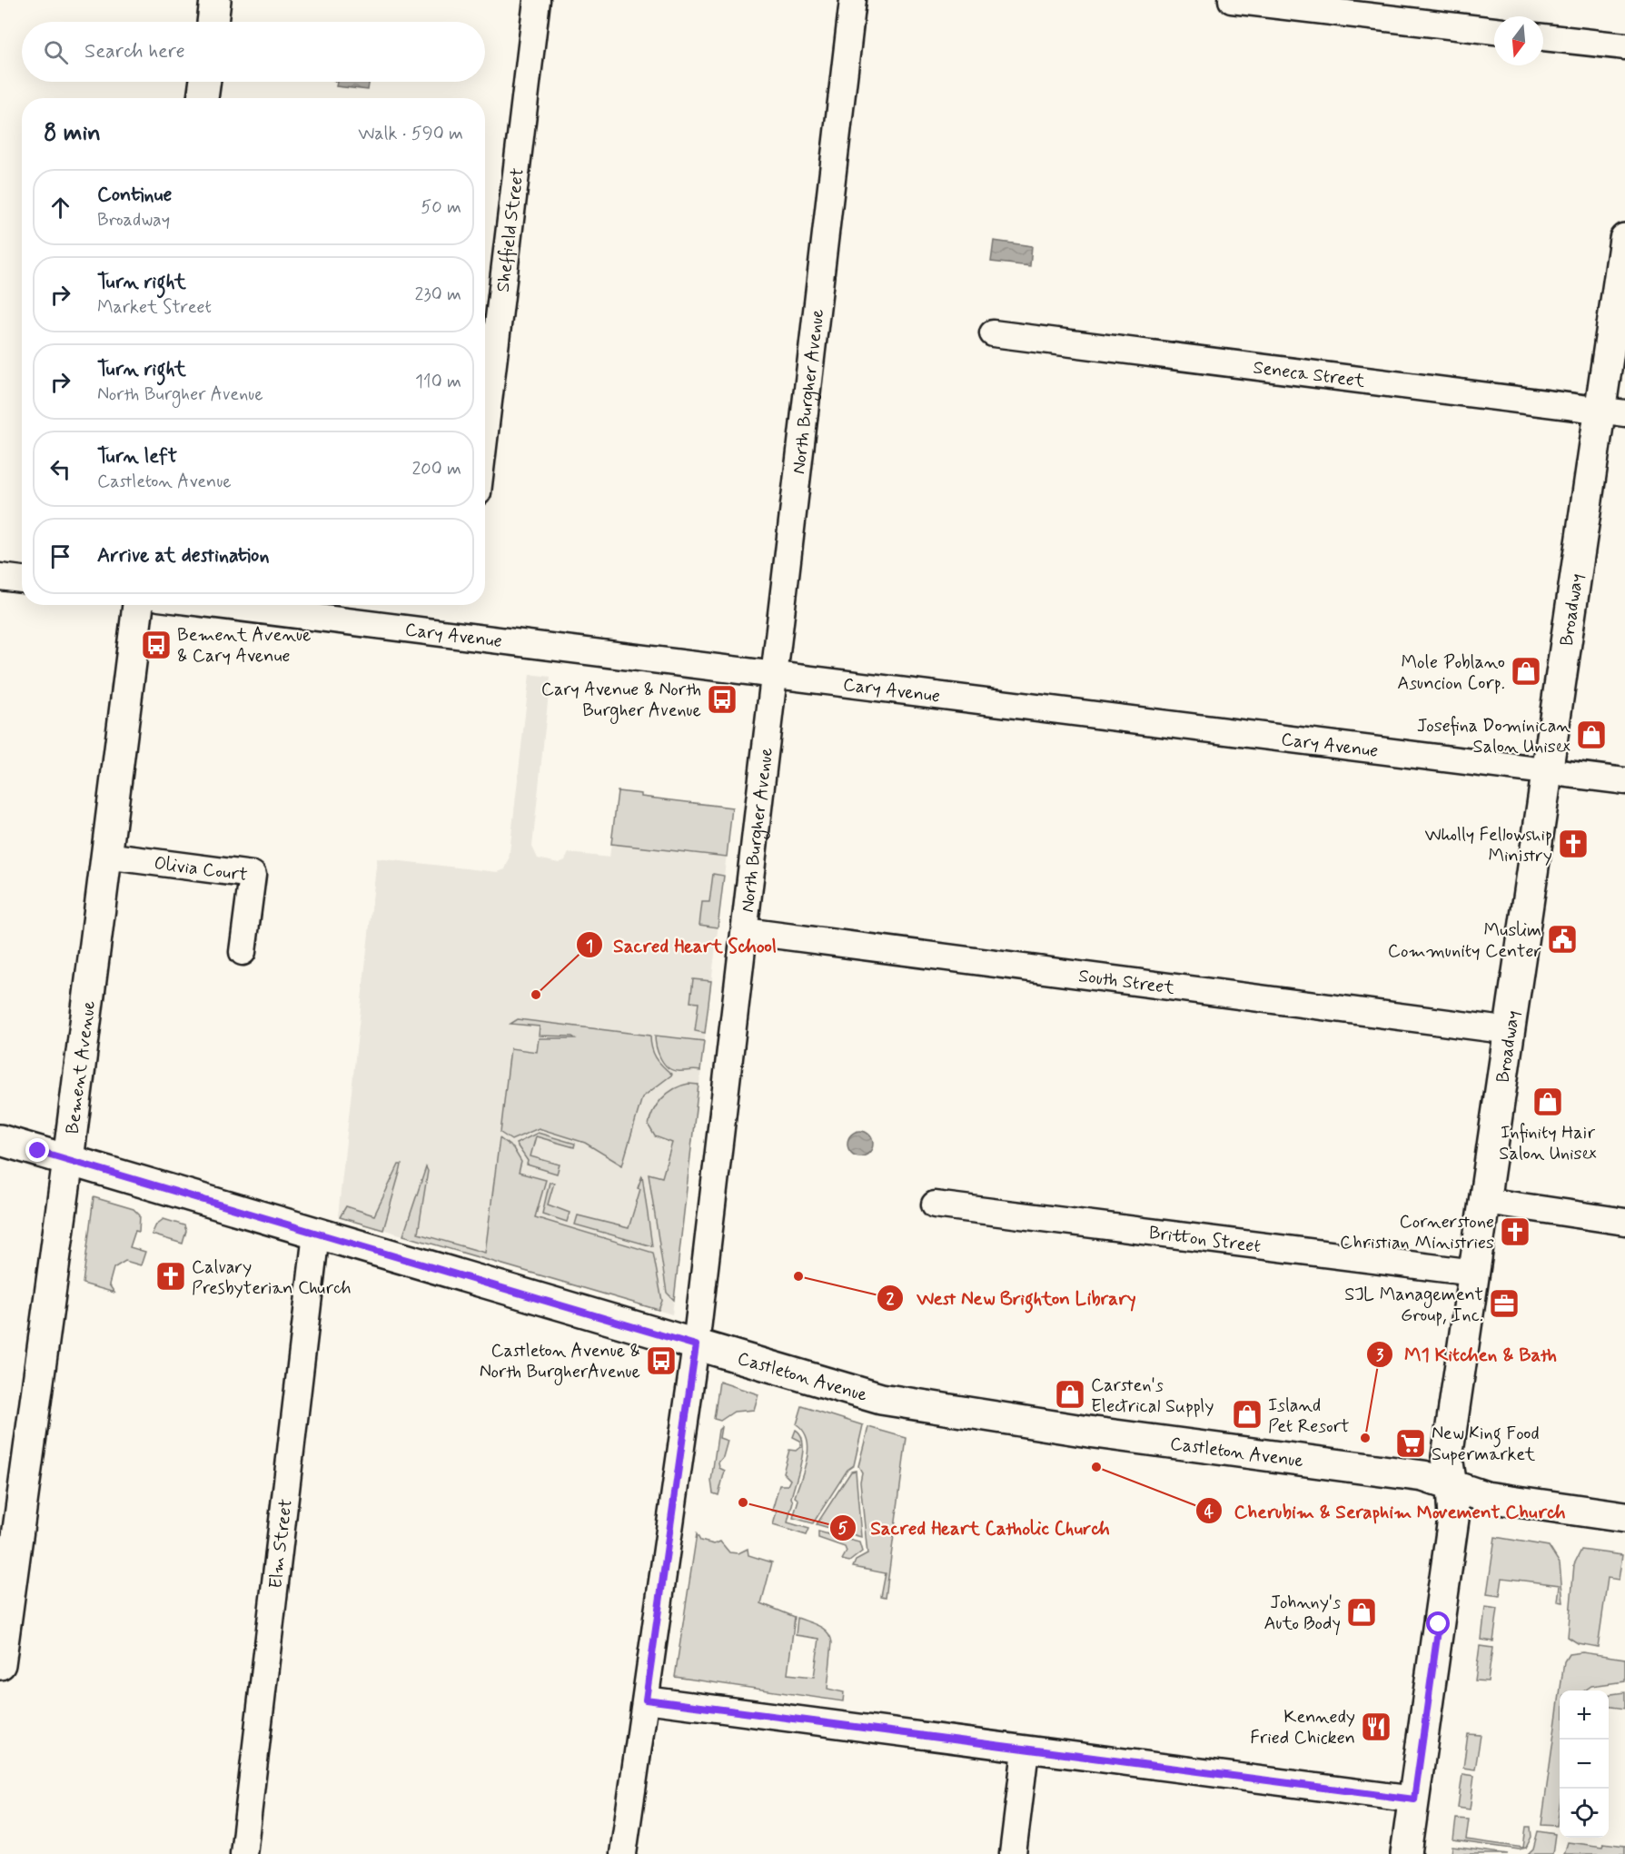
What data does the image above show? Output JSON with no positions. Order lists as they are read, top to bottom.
{
  "streets": {
    "street": [
      "Sheffield Street",
      "Seneca Street",
      "North Burgher Avenue",
      "Broadway",
      "Cary Avenue",
      "Olivia Court",
      "South Street",
      "Bement Avenue",
      "Britton Street",
      "Castleton Avenue",
      "Elm Street"
    ]
  },
  "crossings": [
    ["Seneca Street", "Broadway"],
    ["North Burgher Avenue", "Cary Avenue"],
    ["North Burgher Avenue", "South Street"],
    ["North Burgher Avenue", "Castleton Avenue"],
    ["Broadway", "Cary Avenue"],
    ["Broadway", "South Street"],
    ["Broadway", "Britton Street"],
    ["Broadway", "Castleton Avenue"],
    ["Olivia Court", "Bement Avenue"],
    ["Bement Avenue", "Castleton Avenue"],
    ["Castleton Avenue", "Elm Street"]
  ],
  "places": {
    "bus stop": ["Bement Avenue & Cary Avenue", "Cary Avenue & North Burgher Avenue", "Castleton Avenue & North BurgherAvenue"],
    "shop": [
      "Mole Poblano Asuncion Corp.",
      "Josefina Dominican Salon Unisex",
      "Infinity Hair Salon Unisex",
      "Carsten's Electrical Supply",
      "Island Pet Resort",
      "Johnny's Auto Body"
    ],
    "church": ["Wholly Fellowship Ministry", "Cornerstone Christian Ministries", "Calvary Presbyterian Church"],
    "public building": ["Muslim Community Center"],
    "other": [
      "Sacred Heart School",
      "West New Brighton Library",
      "M1 Kitchen & Bath",
      "Cherubim & Seraphim Movement Church",
      "Sacred Heart Catholic Church"
    ],
    "office": ["SJL Management Group, Inc."],
    "supermarket": ["New King Food Supermarket"],
    "restaurant": ["Kennedy Fried Chicken"]
  },
  "north": "bottom",
  "page": {
    "search": "Search here",
    "heading": ["8 min", "Walk · 590 m"],
    "list": [
      ["Continue", "Broadway", "50 m"],
      ["Turn right", "Market Street", "230 m"],
      ["Turn right", "North Burgher Avenue", "110 m"],
      ["Turn left", "Castleton Avenue", "200 m"],
      "Arrive at destination"
    ],
    "map_buttons": ["+", "−"]
  }
}
